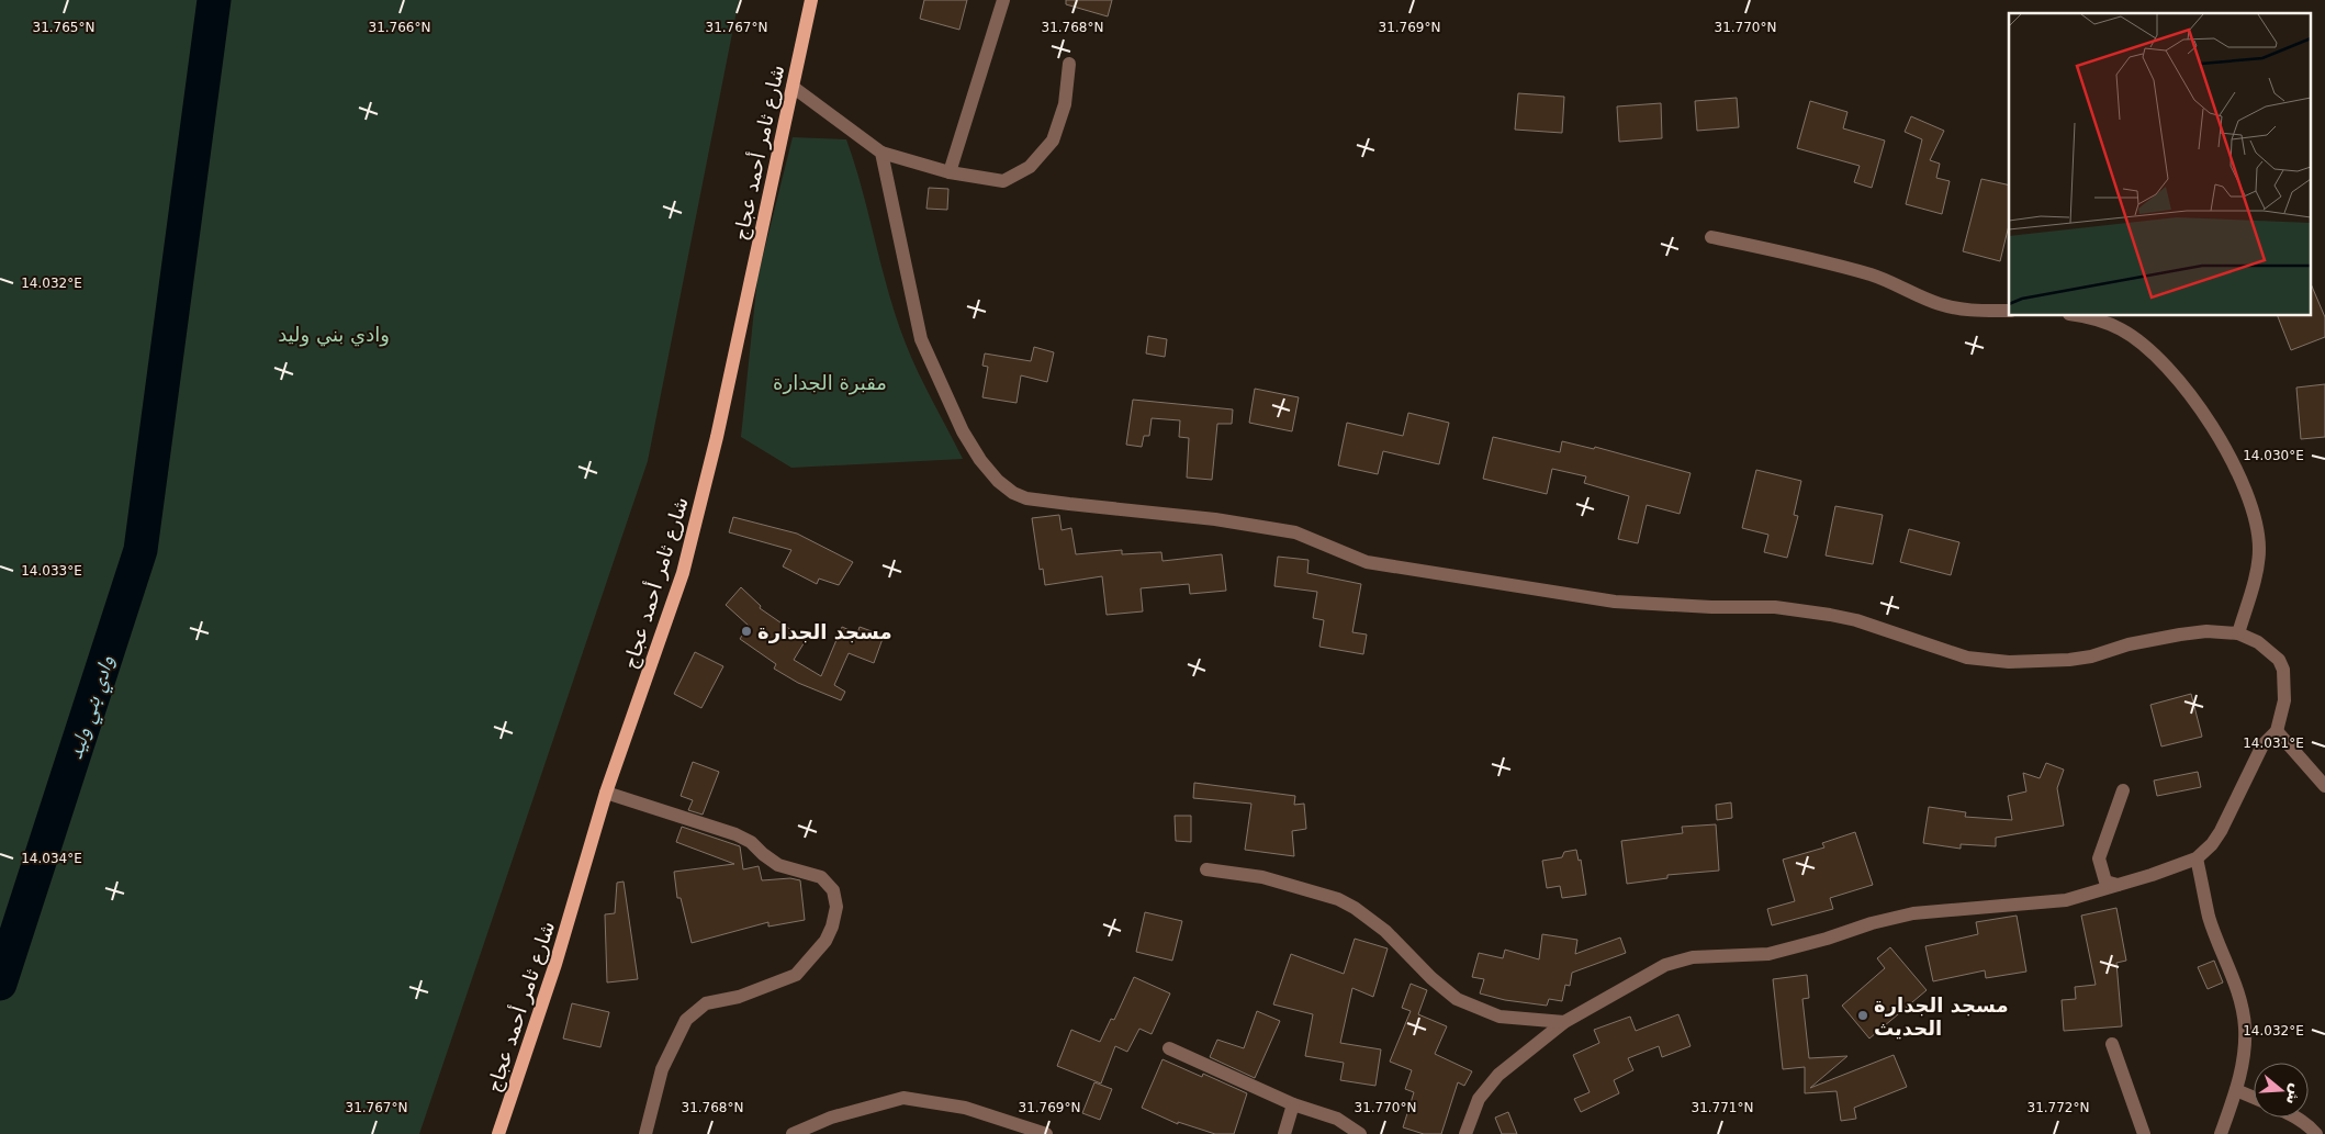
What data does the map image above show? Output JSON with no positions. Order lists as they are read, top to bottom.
{
  "streets": {
    "main road": ["شارع ثامر أحمد عجاج"]
  },
  "water": ["وادي بني وليد"],
  "parks": ["وادي بني وليد", "مقبرة الجدارة"],
  "places": ["مسجد الجدارة", "مسجد الجدارة الحديث"],
  "north": "right",
  "coordinates": [
    "31.765°N",
    "31.766°N",
    "31.767°N",
    "31.768°N",
    "31.769°N",
    "31.770°N",
    "14.032°E",
    "14.030°E",
    "14.033°E",
    "14.031°E",
    "14.034°E",
    "31.771°N",
    "31.772°N"
  ]
}
